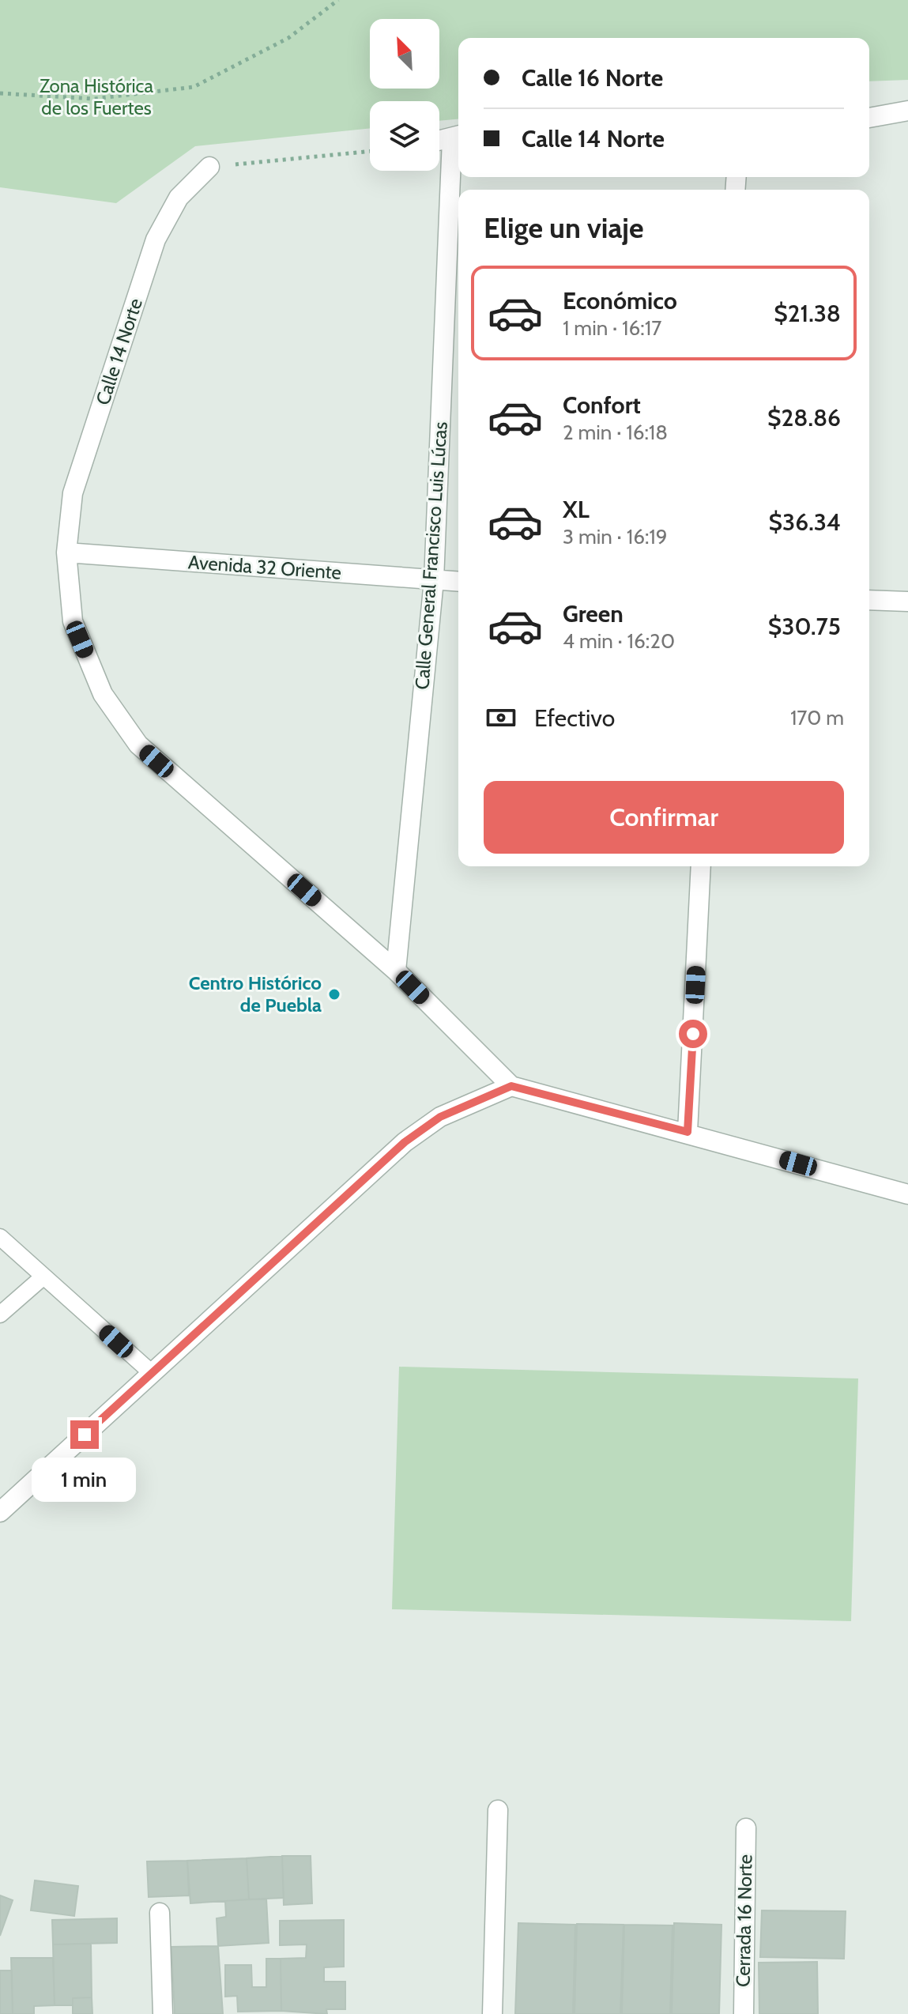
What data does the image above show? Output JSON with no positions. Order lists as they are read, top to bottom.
{
  "streets": {
    "street": [
      "Calle 14 Norte",
      "Calle General Francisco Luis Lúcas",
      "Avenida 32 Oriente",
      "Cerrada 16 Norte"
    ]
  },
  "crossings": [
    ["Calle 14 Norte", "Calle General Francisco Luis Lúcas"],
    ["Calle 14 Norte", "Avenida 32 Oriente"],
    ["Calle General Francisco Luis Lúcas", "Avenida 32 Oriente"]
  ],
  "parks": ["Zona Histórica de los Fuertes"],
  "places": ["Centro Histórico de Puebla"],
  "north": "top left",
  "page": {
    "banner": ["Calle 16 Norte", "Calle 14 Norte"],
    "heading": "Elige un viaje",
    "list": [
      {
        "name": "Económico",
        "note": "1 min · 16:17",
        "value": "$21.38"
      },
      {
        "name": "Confort",
        "note": "2 min · 16:18",
        "value": "$28.86"
      },
      {
        "name": "XL",
        "note": "3 min · 16:19",
        "value": "$36.34"
      },
      {
        "name": "Green",
        "note": "4 min · 16:20",
        "value": "$30.75"
      }
    ],
    "pay": ["Efectivo", "170 m"],
    "buttons": "Confirmar",
    "bubble": "1 min"
  }
}
